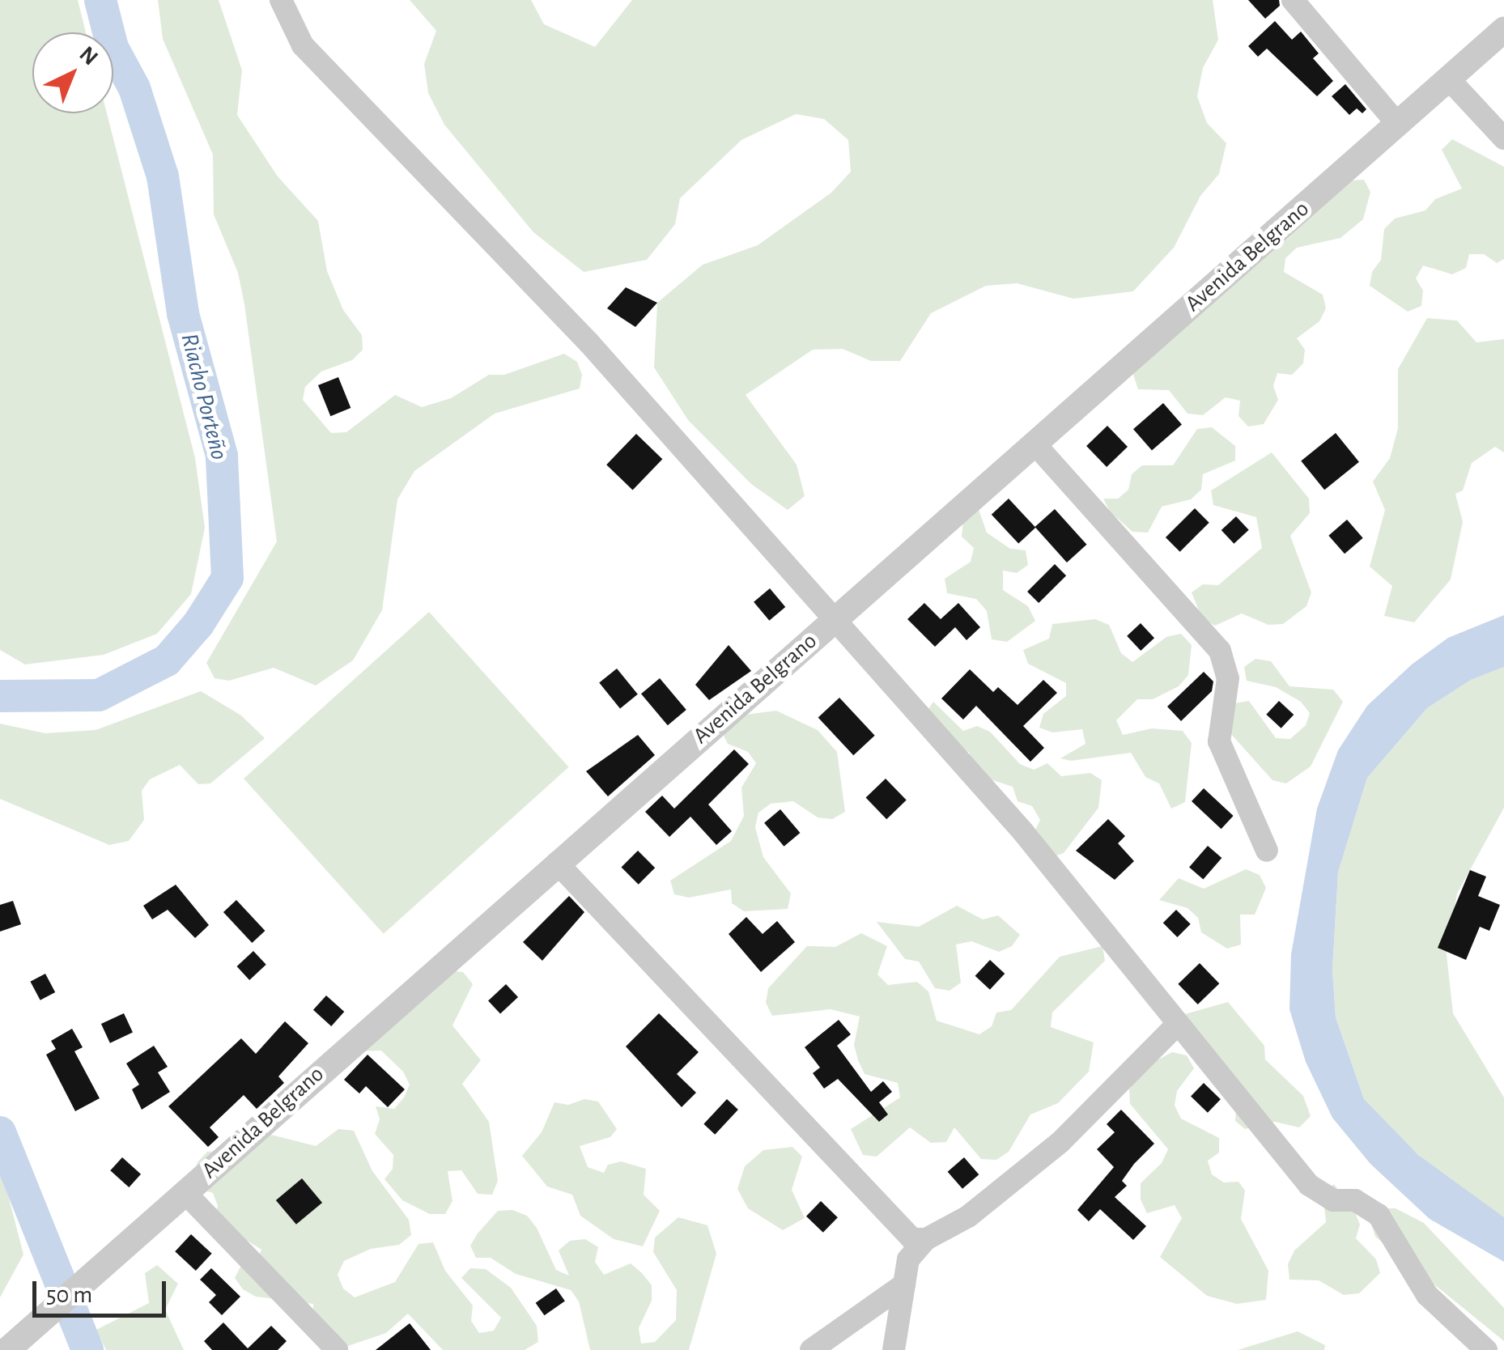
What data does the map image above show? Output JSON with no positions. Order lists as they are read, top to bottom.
{
  "streets": {
    "street": ["Avenida Belgrano"]
  },
  "water": ["Riacho Porteño"],
  "scale_bar": "50 m",
  "north": "top right"
}
